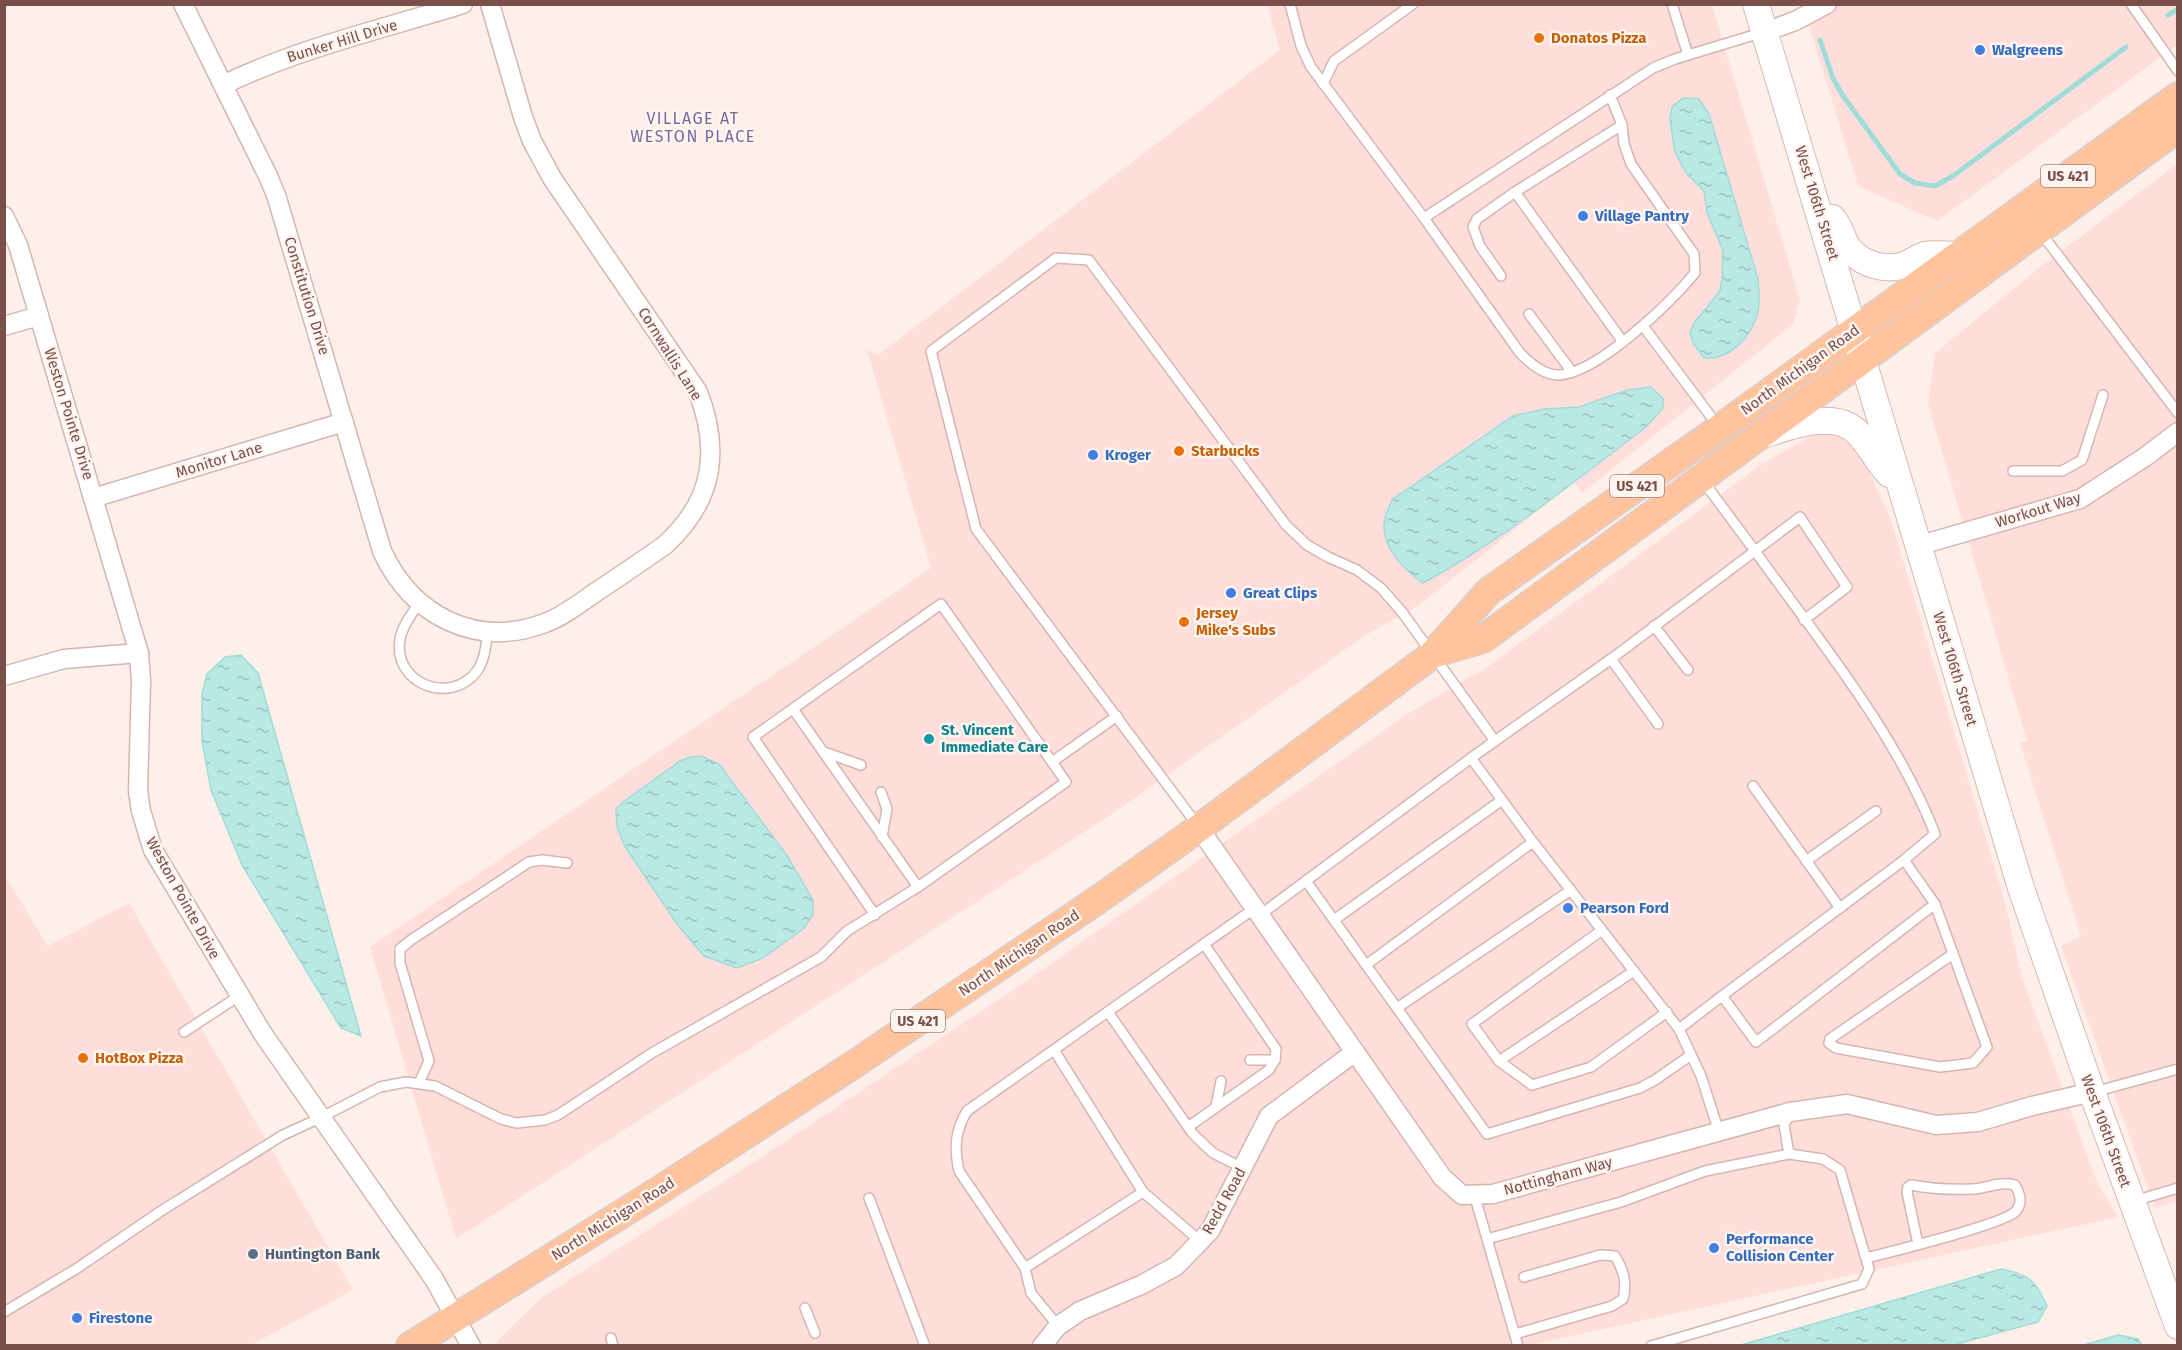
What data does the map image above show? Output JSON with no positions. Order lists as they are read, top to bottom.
{
  "streets": {
    "main road": ["US 421", "North Michigan Road"],
    "street": [
      "Bunker Hill Drive",
      "West 106th Street",
      "Constitution Drive",
      "Cornwallis Lane",
      "Weston Pointe Drive",
      "Monitor Lane",
      "Workout Way",
      "Nottingham Way",
      "Redd Road"
    ]
  },
  "crossings": [
    ["Bunker Hill Drive", "Constitution Drive"],
    ["West 106th Street", "North Michigan Road"],
    ["West 106th Street", "Workout Way"],
    ["West 106th Street", "Nottingham Way"],
    ["Constitution Drive", "Cornwallis Lane"],
    ["Constitution Drive", "Monitor Lane"],
    ["North Michigan Road", "Weston Pointe Drive"],
    ["North Michigan Road", "Nottingham Way"],
    ["Weston Pointe Drive", "Monitor Lane"],
    ["Nottingham Way", "Redd Road"]
  ],
  "districts": ["VILLAGE AT WESTON PLACE"],
  "places": [
    "Donatos Pizza",
    "Walgreens",
    "Village Pantry",
    "Starbucks",
    "Kroger",
    "Great Clips",
    "Jersey Mike's Subs",
    "St. Vincent Immediate Care",
    "Pearson Ford",
    "HotBox Pizza",
    "Performance Collision Center",
    "Huntington Bank",
    "Firestone"
  ]
}
